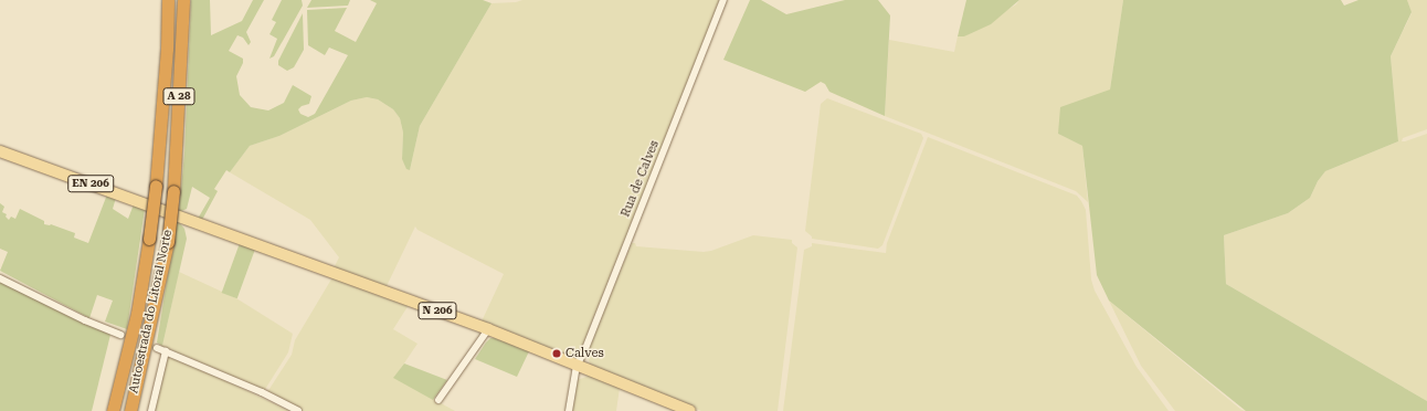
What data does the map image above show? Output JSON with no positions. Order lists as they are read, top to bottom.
{
  "streets": {
    "highway": ["A 28", "Autoestrada do Litoral Norte"],
    "main road": ["EN 206", "N 206"],
    "street": ["Rua de Calves"]
  },
  "crossings": [
    ["Rua de Calves", "N 206"],
    ["EN 206", "N 206"]
  ],
  "places": ["Calves"]
}
